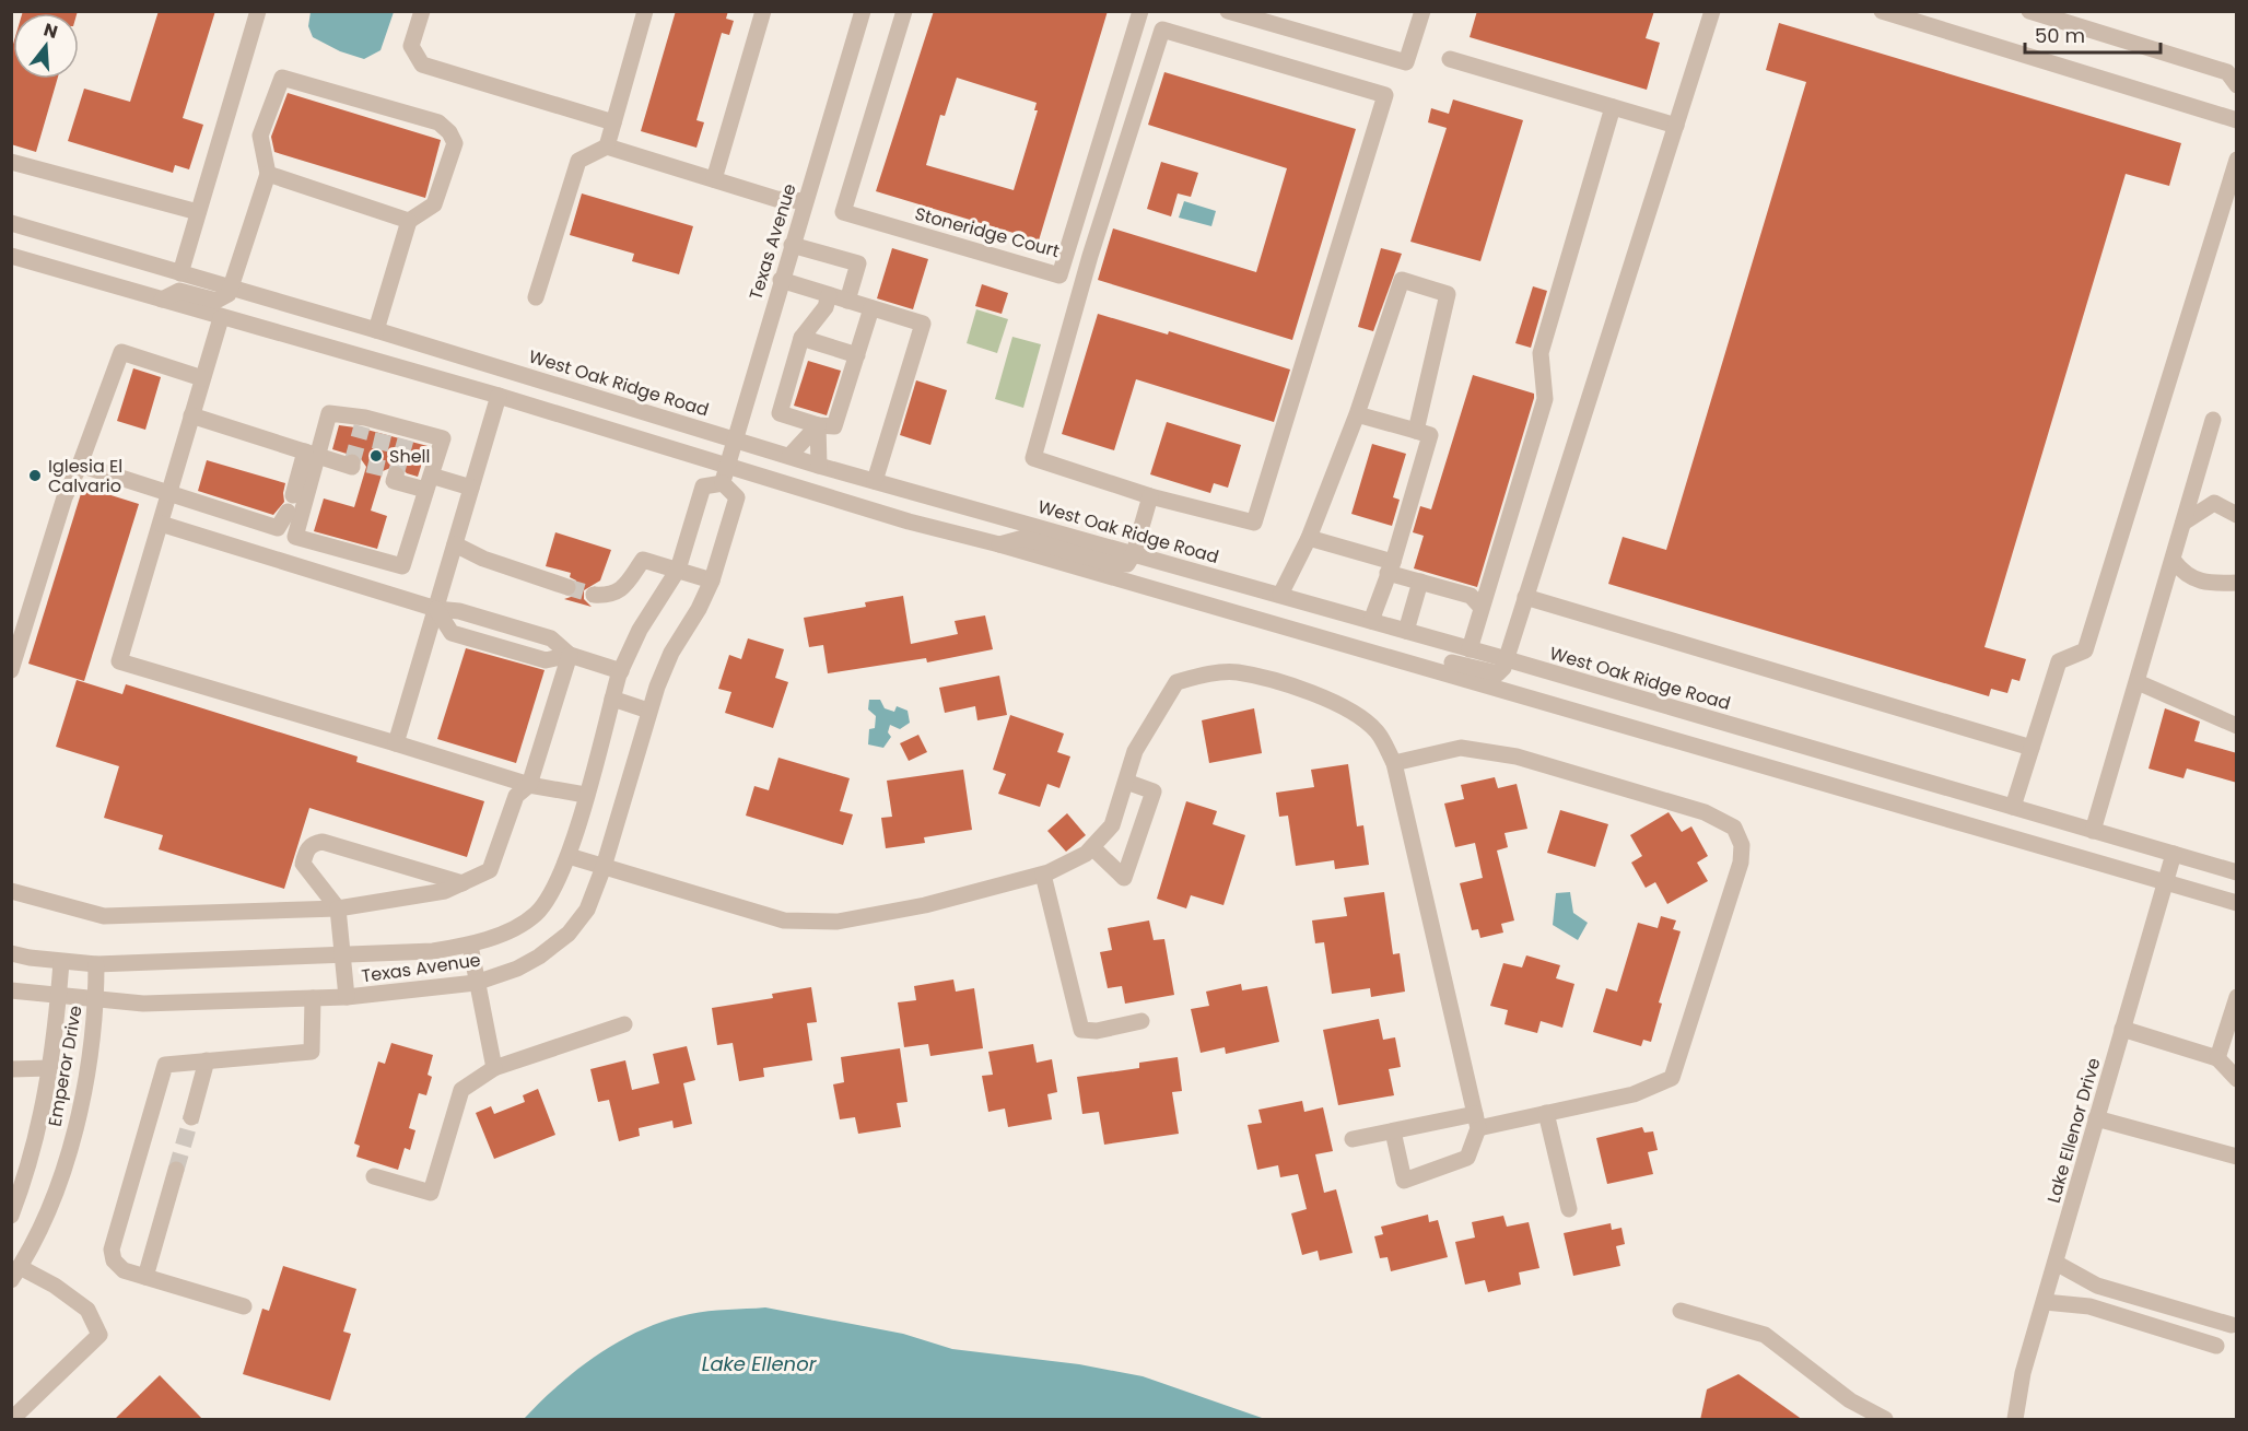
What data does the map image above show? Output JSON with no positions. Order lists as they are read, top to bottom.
{
  "streets": {
    "street": [
      "Stoneridge Court",
      "Texas Avenue",
      "West Oak Ridge Road",
      "Emperor Drive",
      "Lake Ellenor Drive"
    ]
  },
  "crossings": [
    ["Texas Avenue", "West Oak Ridge Road"],
    ["Texas Avenue", "Emperor Drive"],
    ["West Oak Ridge Road", "Lake Ellenor Drive"]
  ],
  "water": ["Lake Ellenor"],
  "places": ["Shell", "Iglesia El Calvario"],
  "scale_bar": "50 m",
  "north": "top"
}
